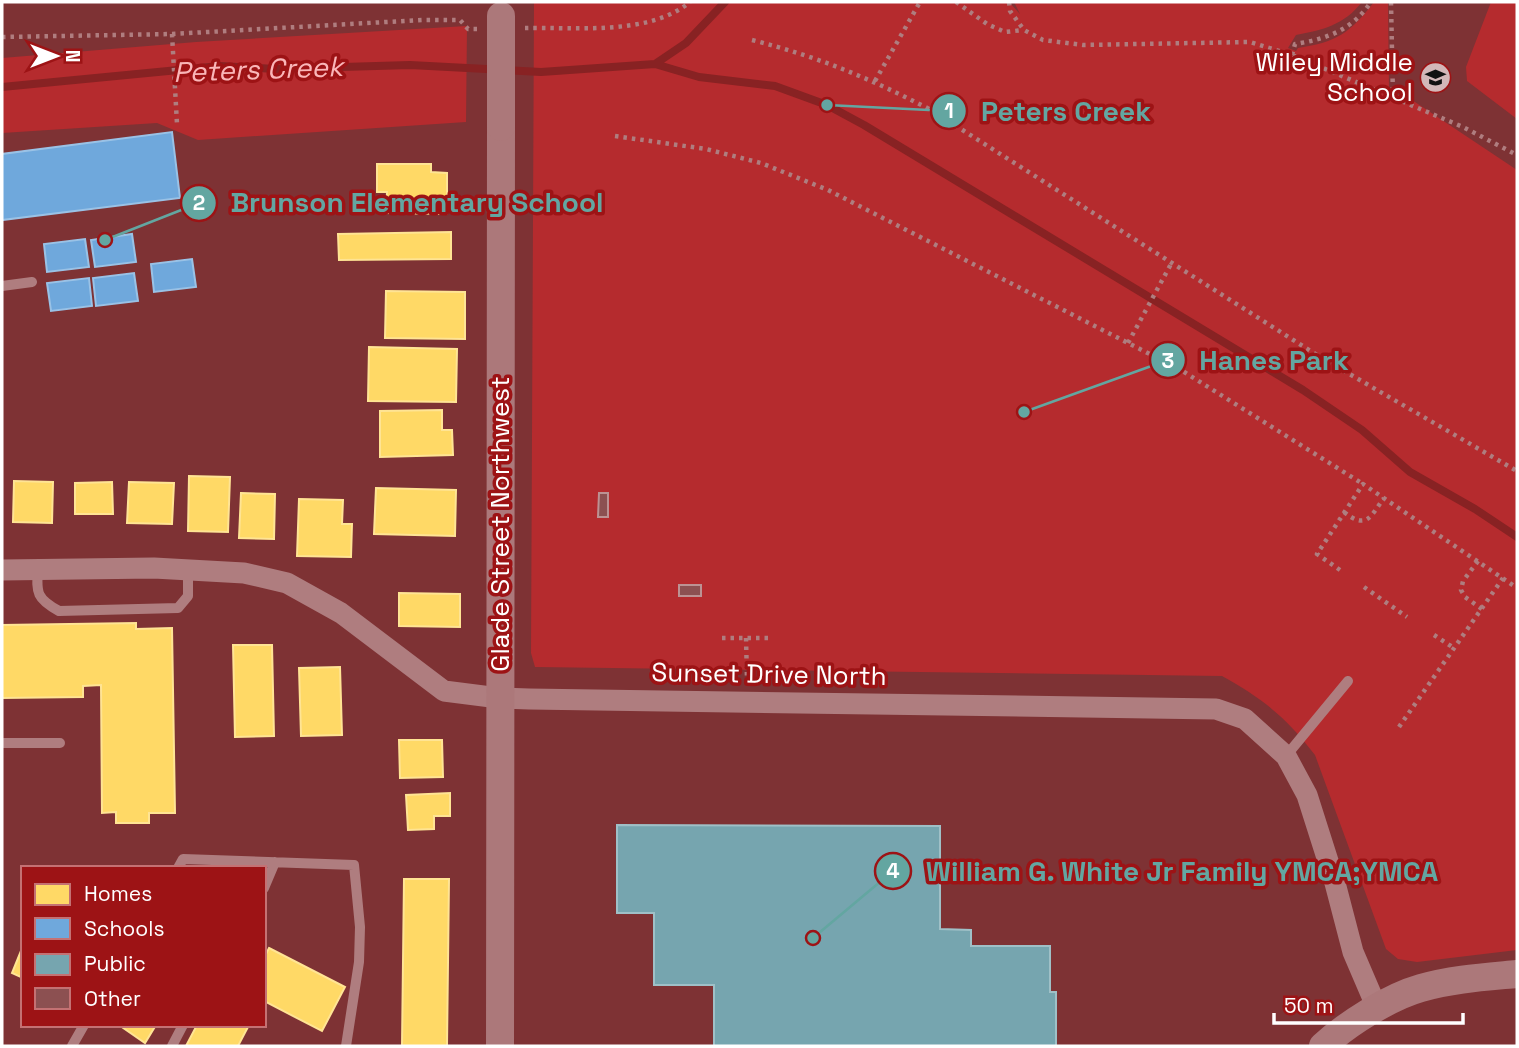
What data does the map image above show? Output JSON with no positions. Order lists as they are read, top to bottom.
{
  "streets": {
    "street": ["Glade Street Northwest", "Sunset Drive North"]
  },
  "crossings": [
    ["Glade Street Northwest", "Sunset Drive North"]
  ],
  "water": ["Peters Creek"],
  "places": {
    "school or university": ["Wiley Middle School"],
    "other": [
      "Peters Creek",
      "Brunson Elementary School",
      "Hanes Park",
      "William G. White Jr Family YMCA;YMCA"
    ]
  },
  "legend": [
    "Homes",
    "Schools",
    "Public",
    "Other"
  ],
  "scale_bar": "50 m",
  "north": "right"
}
